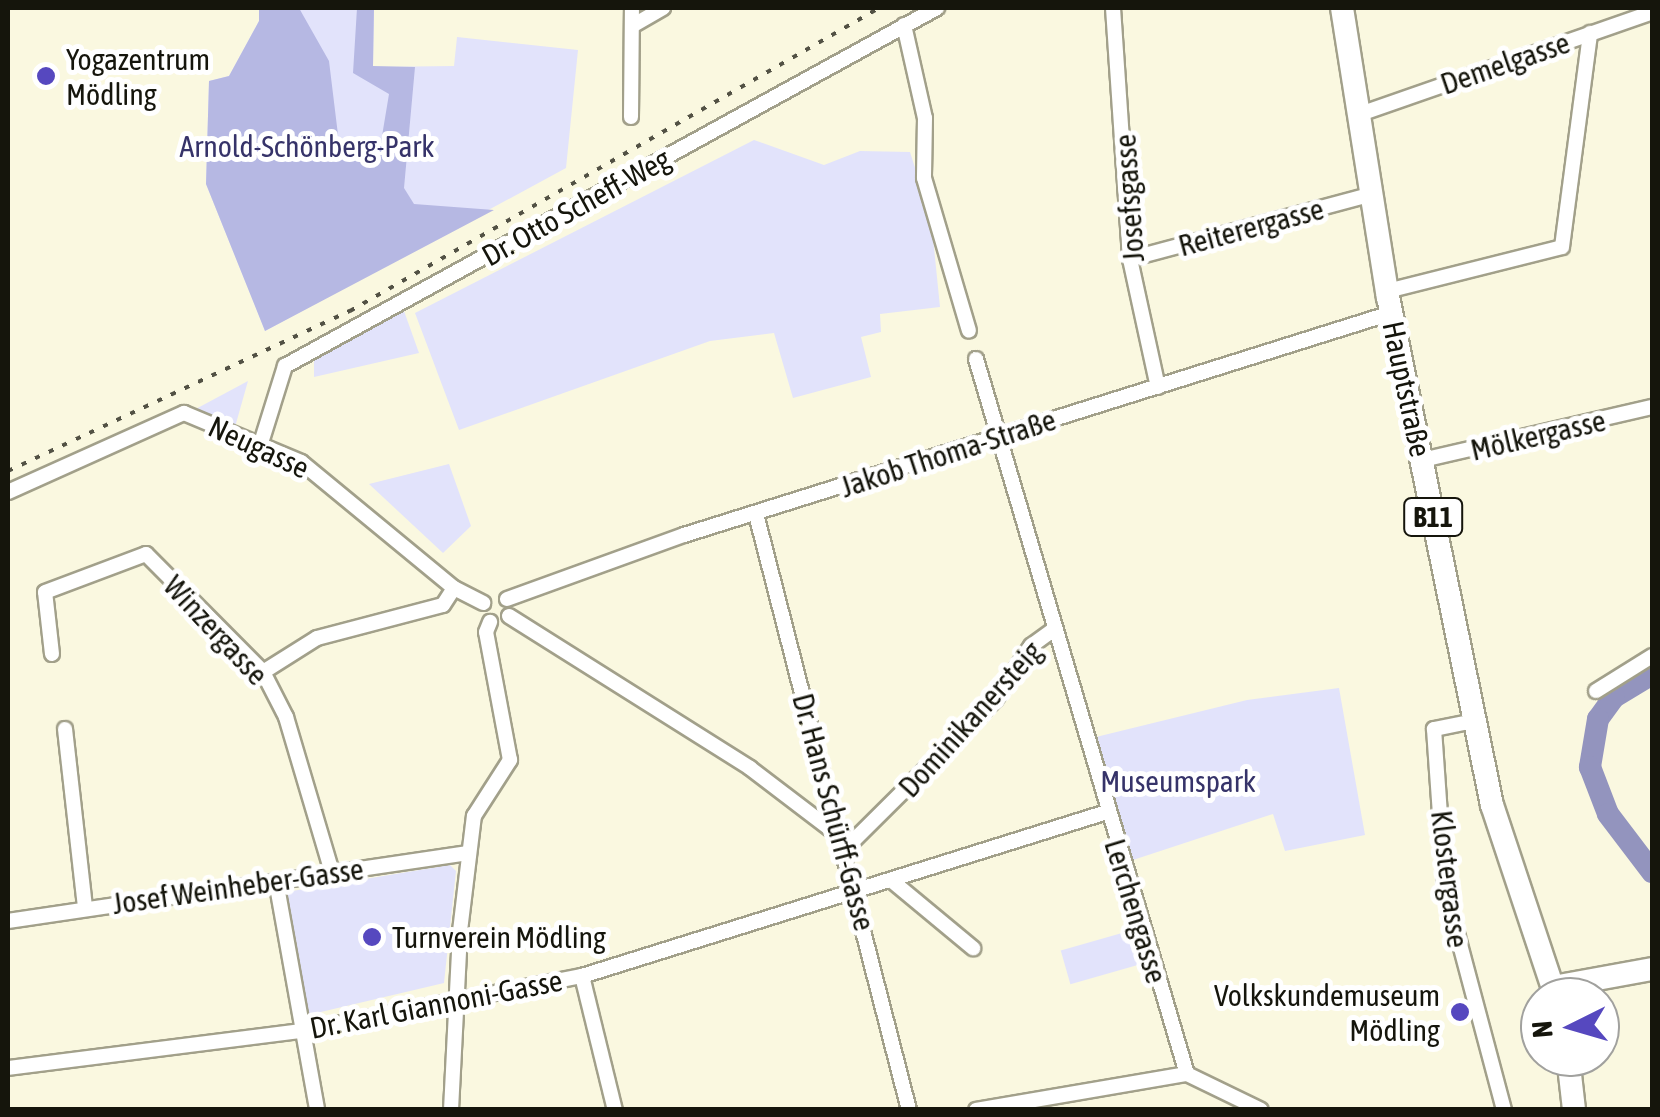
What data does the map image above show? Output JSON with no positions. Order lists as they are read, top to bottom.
{
  "streets": {
    "main road": ["Hauptstraße", "B11"],
    "street": [
      "Demelgasse",
      "Josefsgasse",
      "Dr. Otto Scheff-Weg",
      "Reiterergasse",
      "Mölkergasse",
      "Neugasse",
      "Jakob Thoma-Straße",
      "Winzergasse",
      "Dominikanersteig",
      "Dr. Hans Schürff-Gasse",
      "Klostergasse",
      "Josef Weinheber-Gasse",
      "Lerchengasse",
      "Dr. Karl Giannoni-Gasse"
    ]
  },
  "crossings": [
    ["Demelgasse", "Hauptstraße"],
    ["Demelgasse", "Jakob Thoma-Straße"],
    ["Josefsgasse", "Reiterergasse"],
    ["Josefsgasse", "Jakob Thoma-Straße"],
    ["Dr. Otto Scheff-Weg", "Neugasse"],
    ["Reiterergasse", "Hauptstraße"],
    ["Hauptstraße", "Mölkergasse"],
    ["Hauptstraße", "Jakob Thoma-Straße"],
    ["Hauptstraße", "Klostergasse"],
    ["Neugasse", "Jakob Thoma-Straße"],
    ["Jakob Thoma-Straße", "Dr. Hans Schürff-Gasse"],
    ["Jakob Thoma-Straße", "Lerchengasse"],
    ["Winzergasse", "Josef Weinheber-Gasse"],
    ["Dominikanersteig", "Dr. Hans Schürff-Gasse"],
    ["Dominikanersteig", "Lerchengasse"],
    ["Dr. Hans Schürff-Gasse", "Dr. Karl Giannoni-Gasse"],
    ["Lerchengasse", "Dr. Karl Giannoni-Gasse"]
  ],
  "parks": ["Arnold-Schönberg-Park", "Museumspark"],
  "places": ["Yogazentrum Mödling", "Turnverein Mödling", "Volkskundemuseum Mödling"],
  "north": "left"
}
